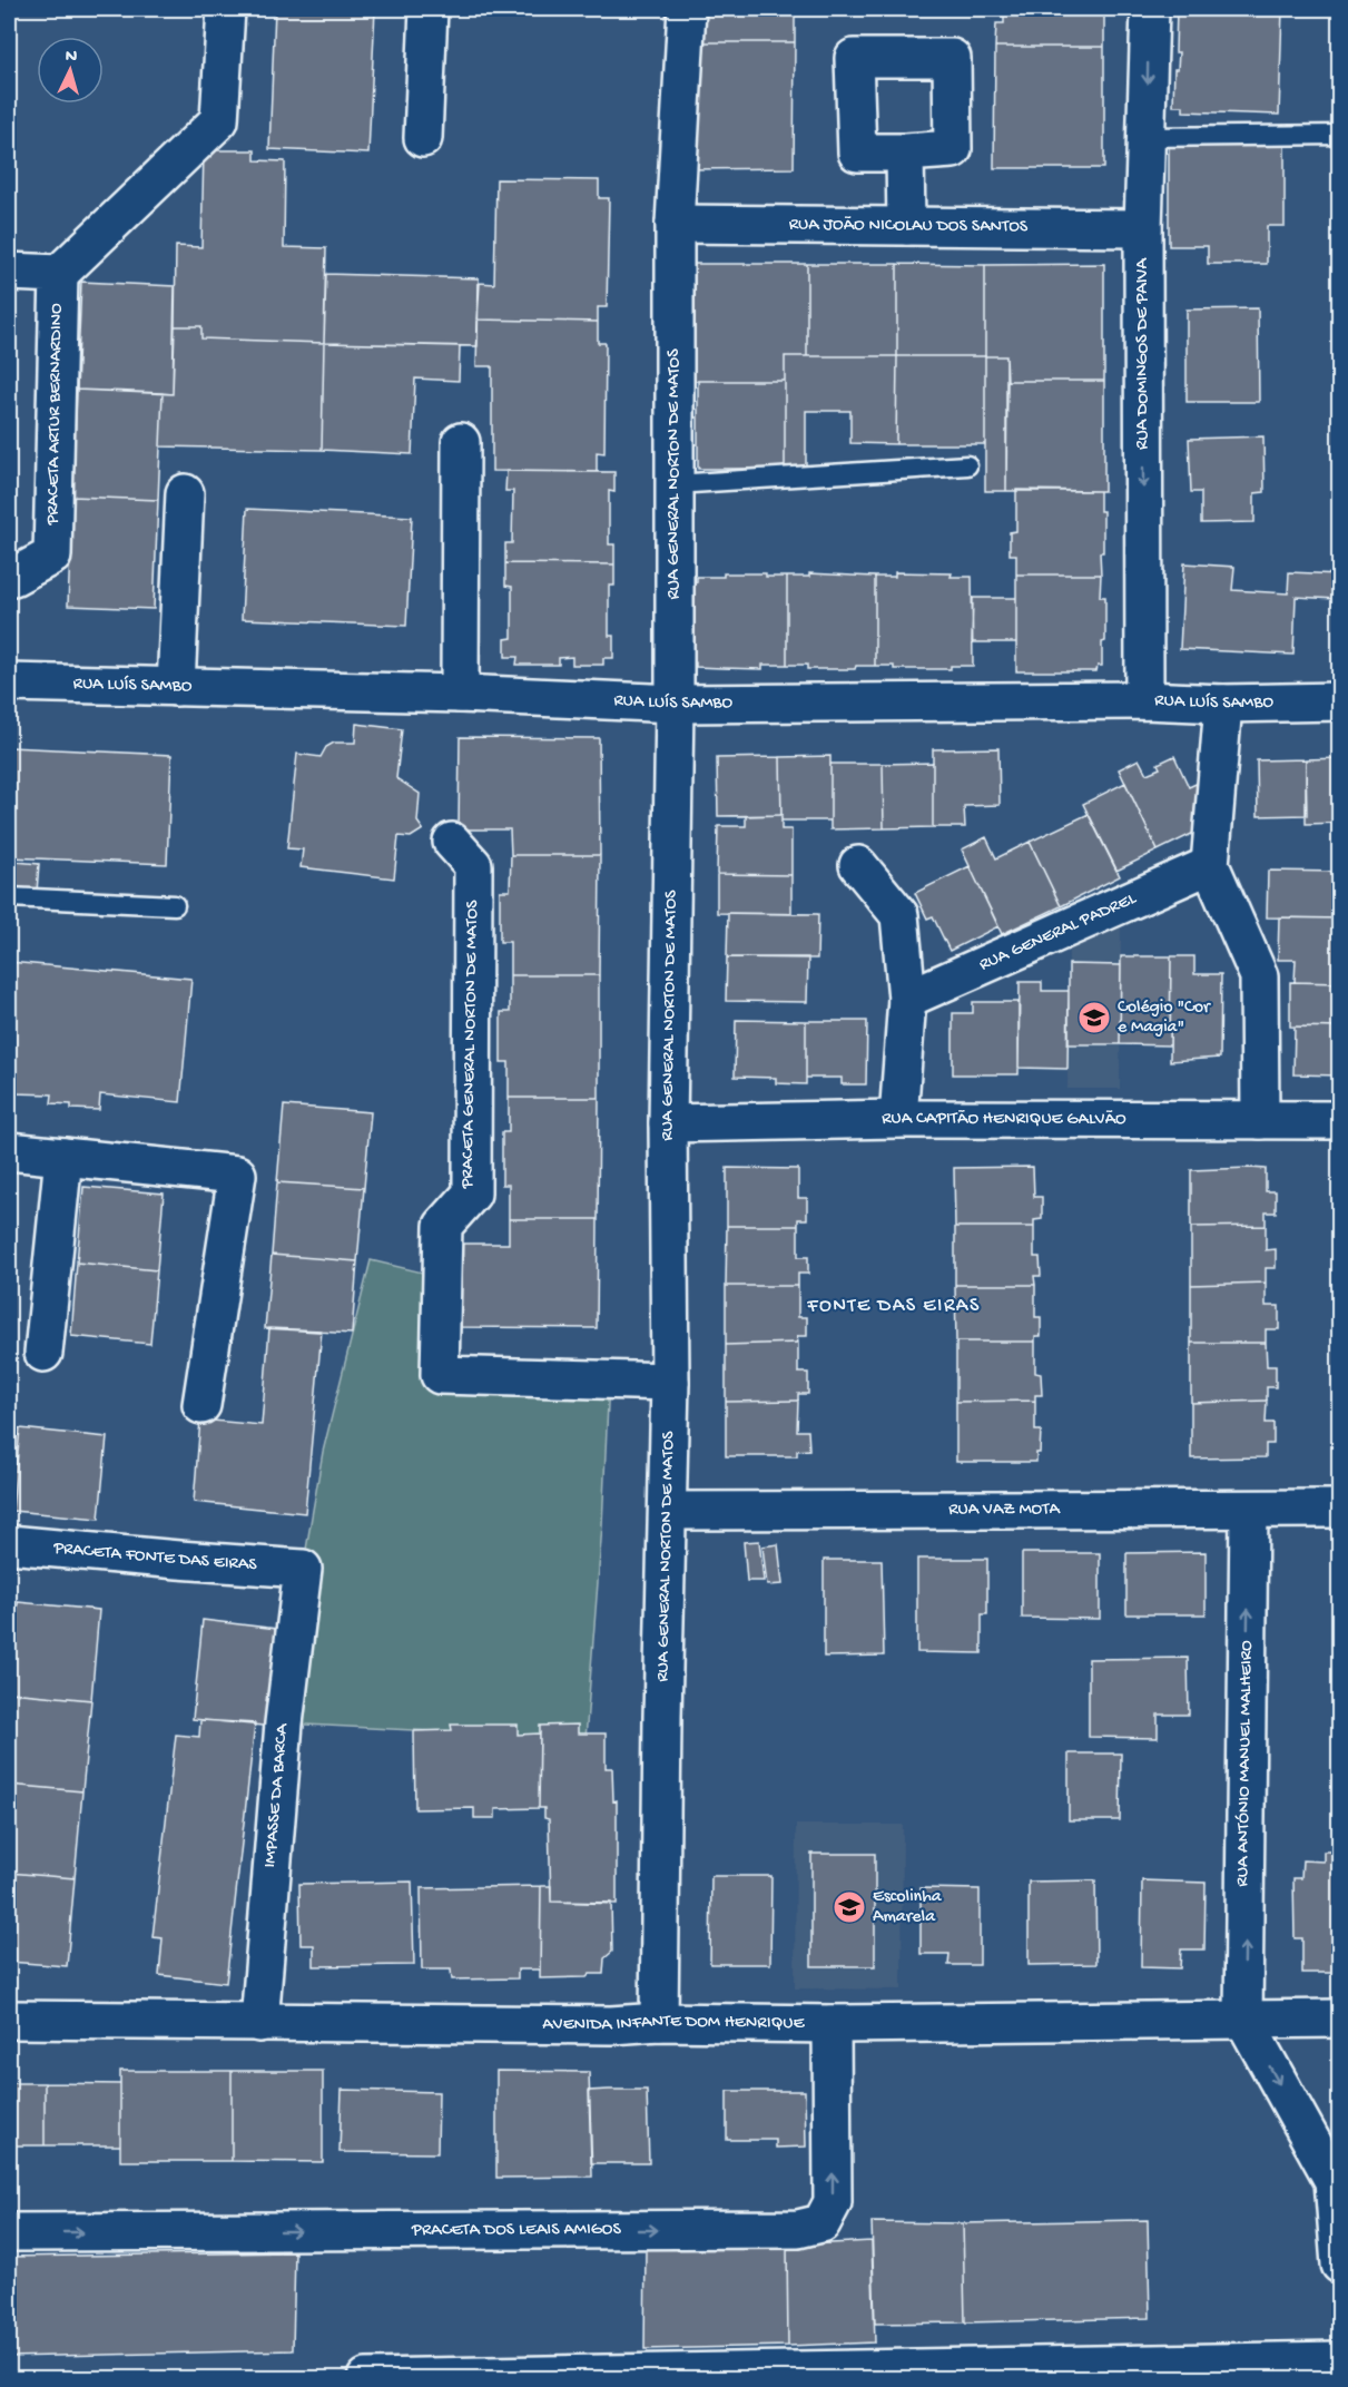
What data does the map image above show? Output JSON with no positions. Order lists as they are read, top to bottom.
{
  "streets": {
    "street": [
      "RUA JOÃO NICOLAU DOS SANTOS",
      "RUA DOMINGOS DE PAIVA",
      "PRACETA ARTUR BERNARDINO",
      "RUA GENERAL NORTON DE MATOS",
      "RUA LUÍS SAMBO",
      "RUA GENERAL PADREL",
      "PRACETA GENERAL NORTON DE MATOS",
      "RUA CAPITÃO HENRIQUE GALVÃO",
      "RUA VAZ MOTA",
      "PRACETA FONTE DAS EIRAS",
      "RUA ANTÓNIO MANUEL MALHEIRO",
      "IMPASSE DA BARCA",
      "AVENIDA INFANTE DOM HENRIQUE",
      "PRACETA DOS LEAIS AMIGOS"
    ]
  },
  "crossings": [
    ["RUA JOÃO NICOLAU DOS SANTOS", "RUA DOMINGOS DE PAIVA"],
    ["RUA JOÃO NICOLAU DOS SANTOS", "RUA GENERAL NORTON DE MATOS"],
    ["RUA DOMINGOS DE PAIVA", "RUA LUÍS SAMBO"],
    ["RUA GENERAL NORTON DE MATOS", "RUA LUÍS SAMBO"],
    ["RUA GENERAL NORTON DE MATOS", "PRACETA GENERAL NORTON DE MATOS"],
    ["RUA GENERAL NORTON DE MATOS", "RUA CAPITÃO HENRIQUE GALVÃO"],
    ["RUA GENERAL NORTON DE MATOS", "RUA VAZ MOTA"],
    ["RUA GENERAL NORTON DE MATOS", "AVENIDA INFANTE DOM HENRIQUE"],
    ["RUA VAZ MOTA", "RUA ANTÓNIO MANUEL MALHEIRO"],
    ["PRACETA FONTE DAS EIRAS", "IMPASSE DA BARCA"],
    ["RUA ANTÓNIO MANUEL MALHEIRO", "AVENIDA INFANTE DOM HENRIQUE"],
    ["IMPASSE DA BARCA", "AVENIDA INFANTE DOM HENRIQUE"],
    ["AVENIDA INFANTE DOM HENRIQUE", "PRACETA DOS LEAIS AMIGOS"]
  ],
  "one_way": ["RUA DOMINGOS DE PAIVA", "RUA ANTÓNIO MANUEL MALHEIRO"],
  "districts": ["FONTE DAS EIRAS"],
  "places": {
    "school or university": ["Colégio \"Cor e Magia\"", "Escolinha Amarela"]
  },
  "north": "top"
}
